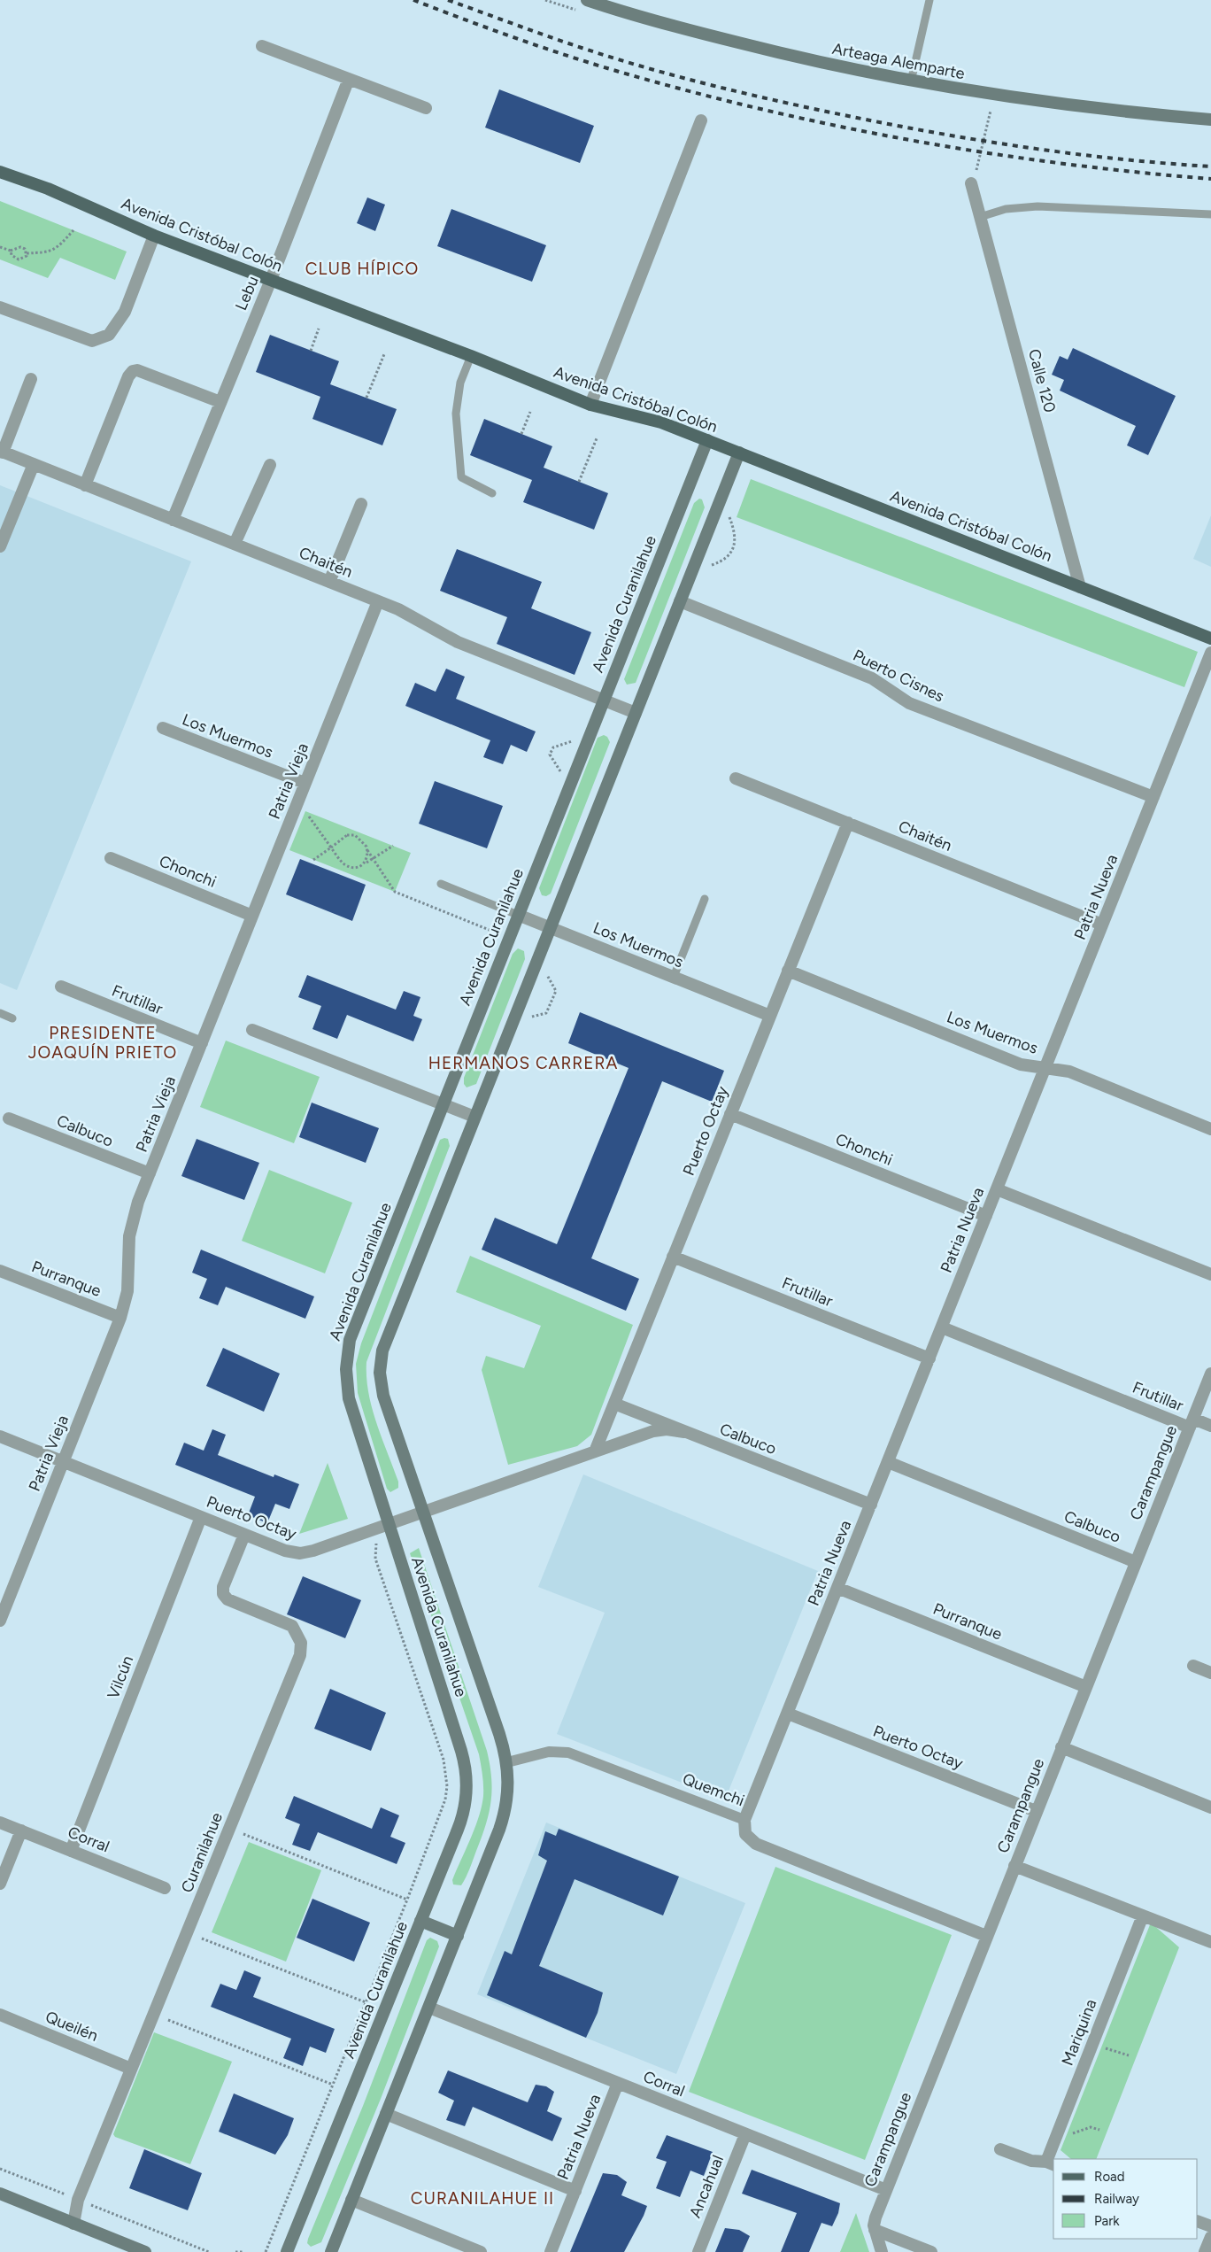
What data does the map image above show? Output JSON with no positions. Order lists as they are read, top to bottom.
{
  "streets": {
    "main road": ["Arteaga Alemparte", "Avenida Cristóbal Colón", "Avenida Curanilahue"],
    "street": [
      "Lebu",
      "Calle 120",
      "Chaitén",
      "Puerto Cisnes",
      "Los Muermos",
      "Patria Vieja",
      "Chonchi",
      "Patria Nueva",
      "Frutillar",
      "Calbuco",
      "Puerto Octay",
      "Purranque",
      "Carampangue",
      "Vilcún",
      "Quemchi",
      "Corral",
      "Curanilahue",
      "Queilén",
      "Mariquina",
      "Ancahual"
    ]
  },
  "crossings": [
    ["Avenida Cristóbal Colón", "Lebu"],
    ["Avenida Cristóbal Colón", "Calle 120"],
    ["Avenida Cristóbal Colón", "Avenida Curanilahue"],
    ["Lebu", "Chaitén"],
    ["Chaitén", "Avenida Curanilahue"],
    ["Chaitén", "Patria Vieja"],
    ["Chaitén", "Patria Nueva"],
    ["Chaitén", "Puerto Octay"],
    ["Avenida Curanilahue", "Puerto Cisnes"],
    ["Avenida Curanilahue", "Los Muermos"],
    ["Avenida Curanilahue", "Puerto Octay"],
    ["Avenida Curanilahue", "Quemchi"],
    ["Avenida Curanilahue", "Corral"],
    ["Puerto Cisnes", "Patria Nueva"],
    ["Los Muermos", "Patria Vieja"],
    ["Los Muermos", "Patria Nueva"],
    ["Los Muermos", "Puerto Octay"],
    ["Patria Vieja", "Chonchi"],
    ["Patria Vieja", "Frutillar"],
    ["Patria Vieja", "Calbuco"],
    ["Patria Vieja", "Puerto Octay"],
    ["Patria Vieja", "Purranque"],
    ["Chonchi", "Patria Nueva"],
    ["Chonchi", "Puerto Octay"],
    ["Patria Nueva", "Frutillar"],
    ["Patria Nueva", "Calbuco"],
    ["Patria Nueva", "Puerto Octay"],
    ["Patria Nueva", "Purranque"],
    ["Patria Nueva", "Quemchi"],
    ["Patria Nueva", "Corral"],
    ["Frutillar", "Puerto Octay"],
    ["Frutillar", "Carampangue"],
    ["Calbuco", "Puerto Octay"],
    ["Calbuco", "Carampangue"],
    ["Puerto Octay", "Carampangue"],
    ["Puerto Octay", "Vilcún"],
    ["Puerto Octay", "Curanilahue"],
    ["Purranque", "Carampangue"],
    ["Carampangue", "Quemchi"],
    ["Carampangue", "Corral"],
    ["Vilcún", "Corral"],
    ["Corral", "Ancahual"],
    ["Curanilahue", "Queilén"]
  ],
  "districts": [
    "CLUB HÍPICO",
    "PRESIDENTE JOAQUÍN PRIETO",
    "HERMANOS CARRERA",
    "CURANILAHUE II"
  ],
  "legend": ["Road", "Railway", "Park"]
}
